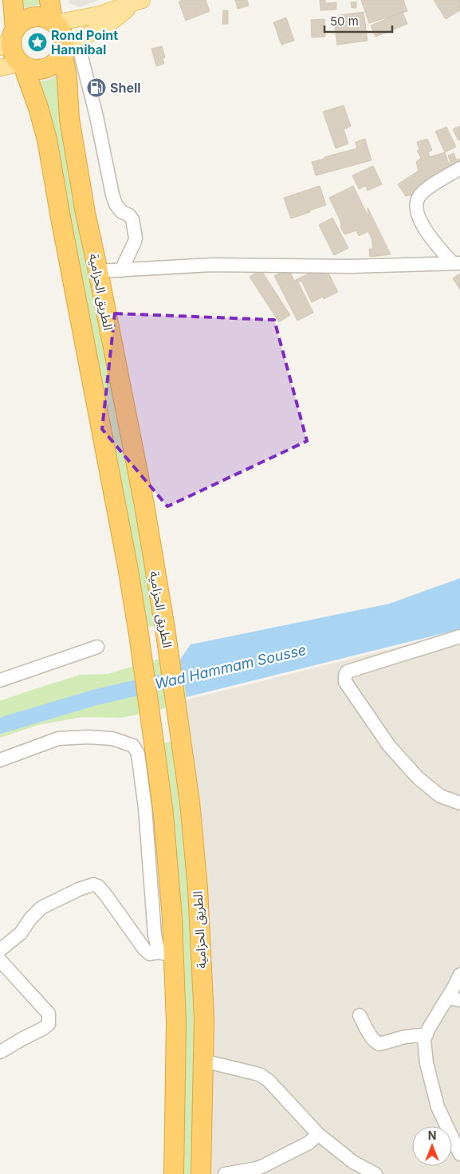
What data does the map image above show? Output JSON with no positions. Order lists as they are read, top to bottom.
{
  "streets": {
    "highway": ["الطريق الحزامية"]
  },
  "water": ["Wad Hammam Sousse"],
  "places": {
    "place": ["Rond Point Hannibal"],
    "fuel station": ["Shell"]
  },
  "scale_bar": "50 m",
  "north": "top"
}
